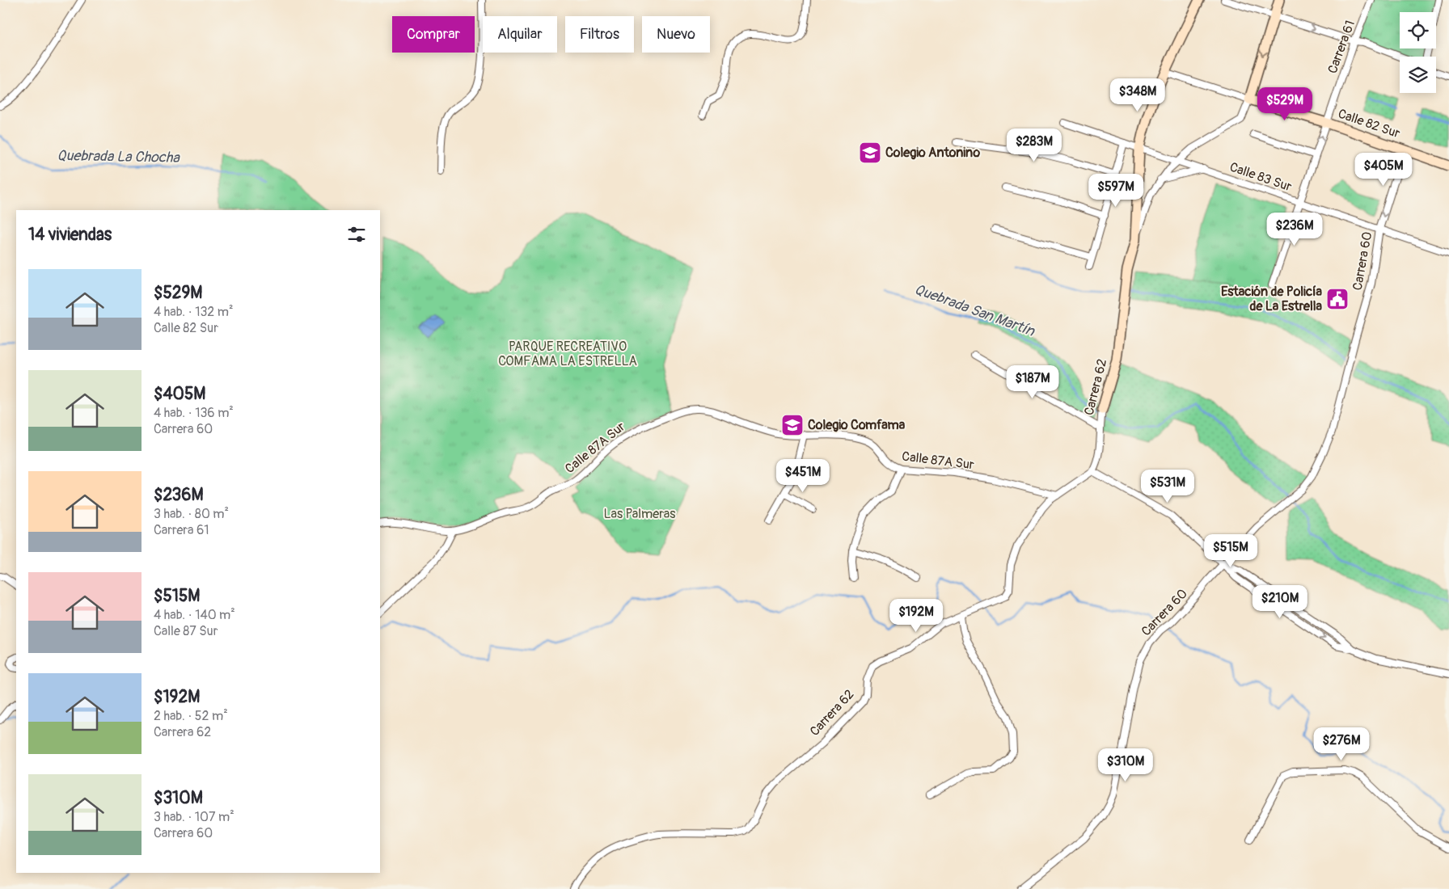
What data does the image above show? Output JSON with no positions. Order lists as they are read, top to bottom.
{
  "streets": {
    "street": [
      "Carrera 61",
      "Calle 82 Sur",
      "Calle 83 Sur",
      "Carrera 60",
      "Carrera 62",
      "Calle 87A Sur"
    ]
  },
  "crossings": [
    ["Carrera 61", "Calle 82 Sur"],
    ["Carrera 61", "Calle 83 Sur"],
    ["Calle 82 Sur", "Carrera 60"],
    ["Calle 82 Sur", "Carrera 62"],
    ["Calle 83 Sur", "Carrera 60"],
    ["Calle 83 Sur", "Carrera 62"],
    ["Carrera 62", "Calle 87A Sur"]
  ],
  "water": ["Quebrada La Chocha", "Quebrada San Martín"],
  "parks": ["PARQUE RECREATIVO COMFAMA LA ESTRELLA", "Las Palmeras"],
  "places": {
    "school or university": ["Colegio Antonino", "Colegio Comfama"],
    "public building": ["Estación de Policía de La Estrella"]
  },
  "page": {
    "chip": [
      "Comprar",
      "Alquilar",
      "Filtros",
      "Nuevo"
    ],
    "price": [
      "$348M",
      "$529M",
      "$283M",
      "$405M",
      "$597M",
      "$236M",
      "$187M",
      "$451M",
      "$531M",
      "$515M",
      "$210M",
      "$192M",
      "$276M",
      "$310M"
    ],
    "heading": "14 viviendas",
    "list": [
      {
        "name": "$529M",
        "note": "4 hab. · 132 m² · Calle 82 Sur"
      },
      {
        "name": "$405M",
        "note": "4 hab. · 136 m² · Carrera 60"
      },
      {
        "name": "$236M",
        "note": "3 hab. · 80 m² · Carrera 61"
      },
      {
        "name": "$515M",
        "note": "4 hab. · 140 m² · Calle 87 Sur"
      },
      {
        "name": "$192M",
        "note": "2 hab. · 52 m² · Carrera 62"
      },
      {
        "name": "$310M",
        "note": "3 hab. · 107 m² · Carrera 60"
      }
    ]
  }
}
